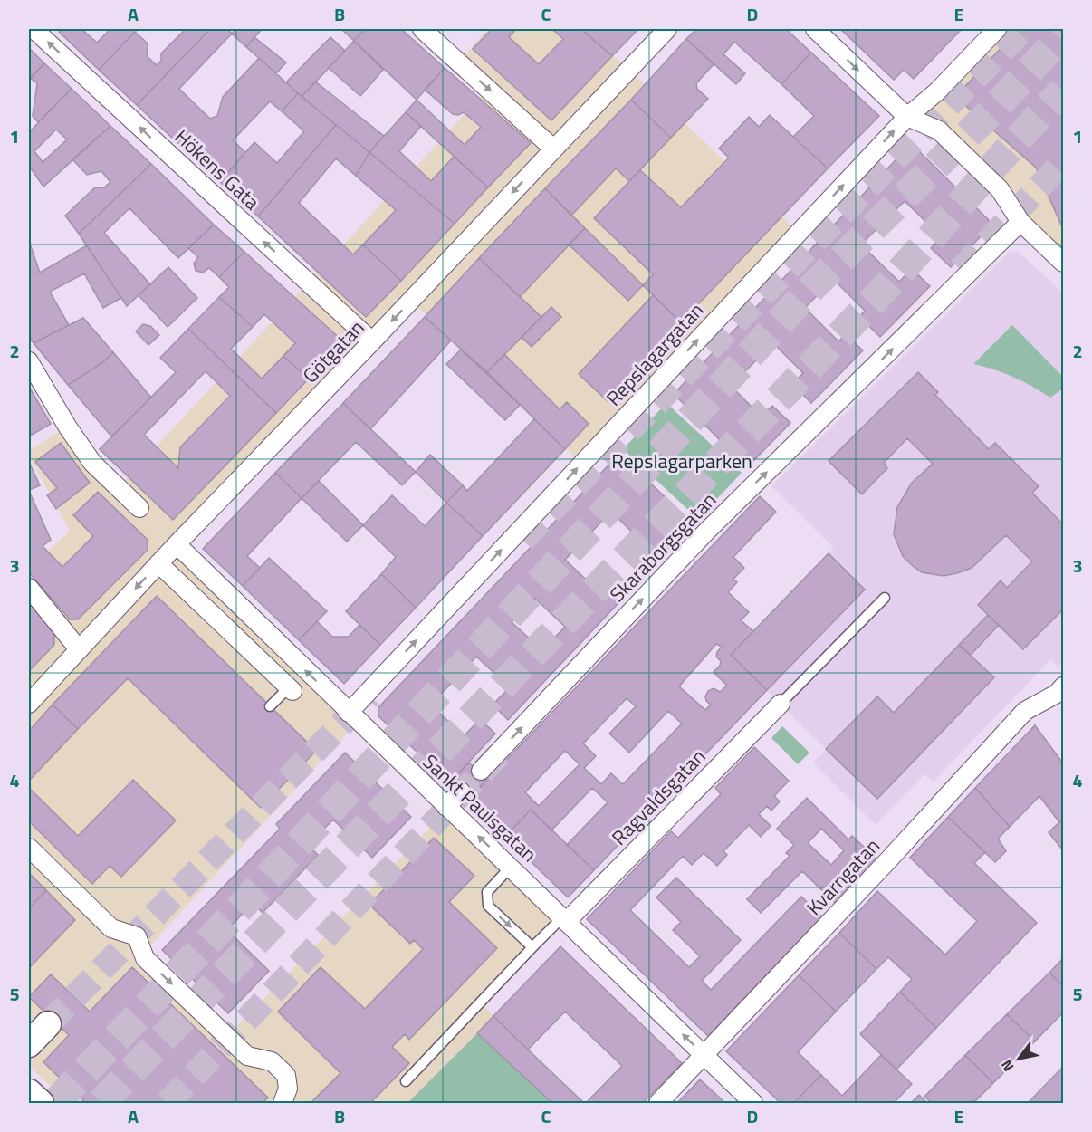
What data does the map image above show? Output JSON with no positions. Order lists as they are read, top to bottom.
{
  "streets": {
    "street": [
      "Hökens Gata",
      "Götgatan",
      "Repslagargatan",
      "Skaraborgsgatan",
      "Ragvaldsgatan",
      "Sankt Paulsgatan",
      "Kvarngatan"
    ]
  },
  "crossings": [
    ["Hökens Gata", "Götgatan"],
    ["Götgatan", "Sankt Paulsgatan"],
    ["Repslagargatan", "Sankt Paulsgatan"],
    ["Ragvaldsgatan", "Sankt Paulsgatan"],
    ["Sankt Paulsgatan", "Kvarngatan"]
  ],
  "one_way": [
    "Hökens Gata",
    "Götgatan",
    "Repslagargatan",
    "Skaraborgsgatan"
  ],
  "parks": ["Repslagarparken"],
  "north": "bottom left",
  "grid": {
    "columns": [
      "A",
      "B",
      "C",
      "D",
      "E"
    ],
    "rows": [
      "1",
      "2",
      "3",
      "4",
      "5"
    ]
  }
}
